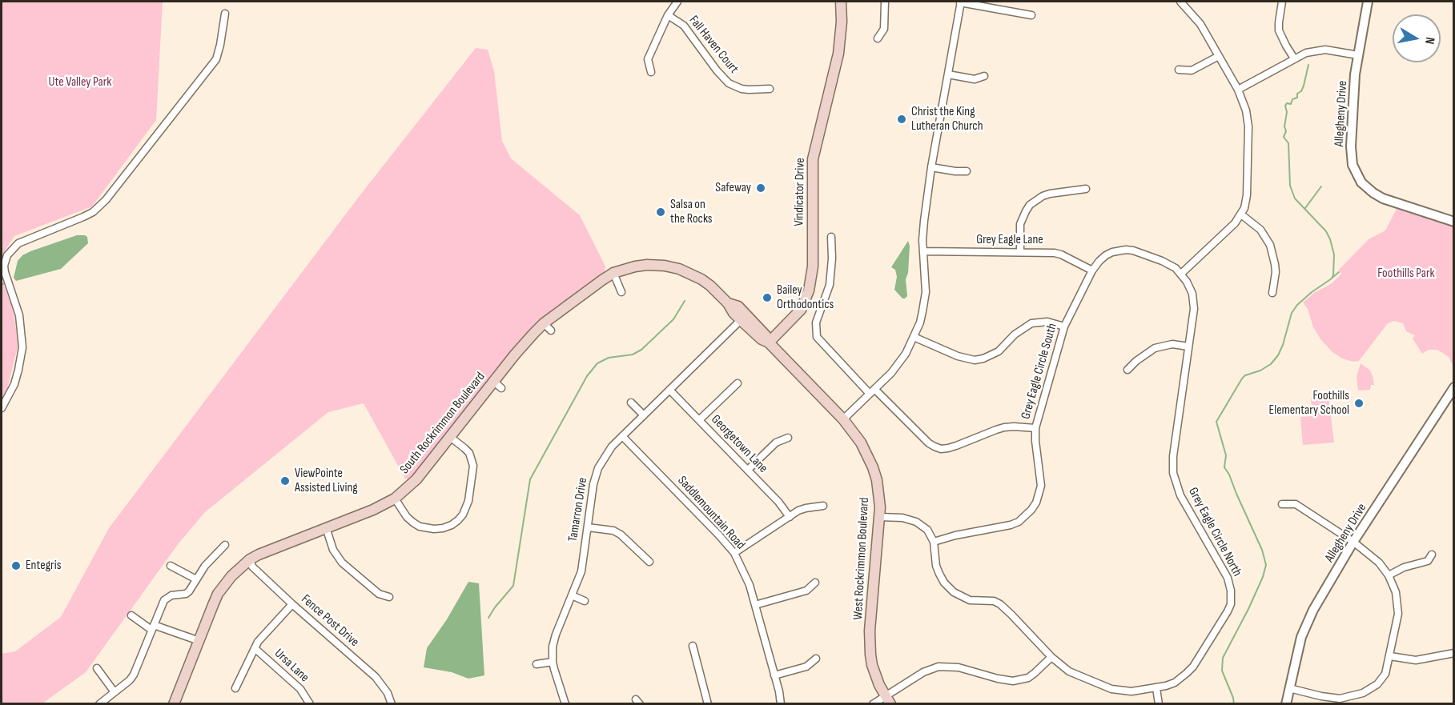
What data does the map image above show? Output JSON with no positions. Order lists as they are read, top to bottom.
{
  "streets": {
    "main road": ["Vindicator Drive", "South Rockrimmon Boulevard", "West Rockrimmon Boulevard"],
    "street": [
      "Fall Haven Court",
      "Allegheny Drive",
      "Grey Eagle Lane",
      "Grey Eagle Circle South",
      "Georgetown Lane",
      "Tamarron Drive",
      "Saddlemountain Road",
      "Grey Eagle Circle North",
      "Fence Post Drive",
      "Ursa Lane"
    ]
  },
  "crossings": [
    ["Vindicator Drive", "South Rockrimmon Boulevard"],
    ["Grey Eagle Lane", "Grey Eagle Circle South"],
    ["Grey Eagle Circle South", "Grey Eagle Circle North"],
    ["South Rockrimmon Boulevard", "Tamarron Drive"],
    ["South Rockrimmon Boulevard", "West Rockrimmon Boulevard"],
    ["South Rockrimmon Boulevard", "Fence Post Drive"],
    ["Georgetown Lane", "Tamarron Drive"],
    ["Tamarron Drive", "Saddlemountain Road"]
  ],
  "parks": ["Ute Valley Park", "Foothills Park"],
  "places": [
    "Christ the King Lutheran Church",
    "Safeway",
    "Salsa on the Rocks",
    "Bailey Orthodontics",
    "Foothills Elementary School",
    "ViewPointe Assisted Living",
    "Entegris"
  ],
  "north": "right"
}
